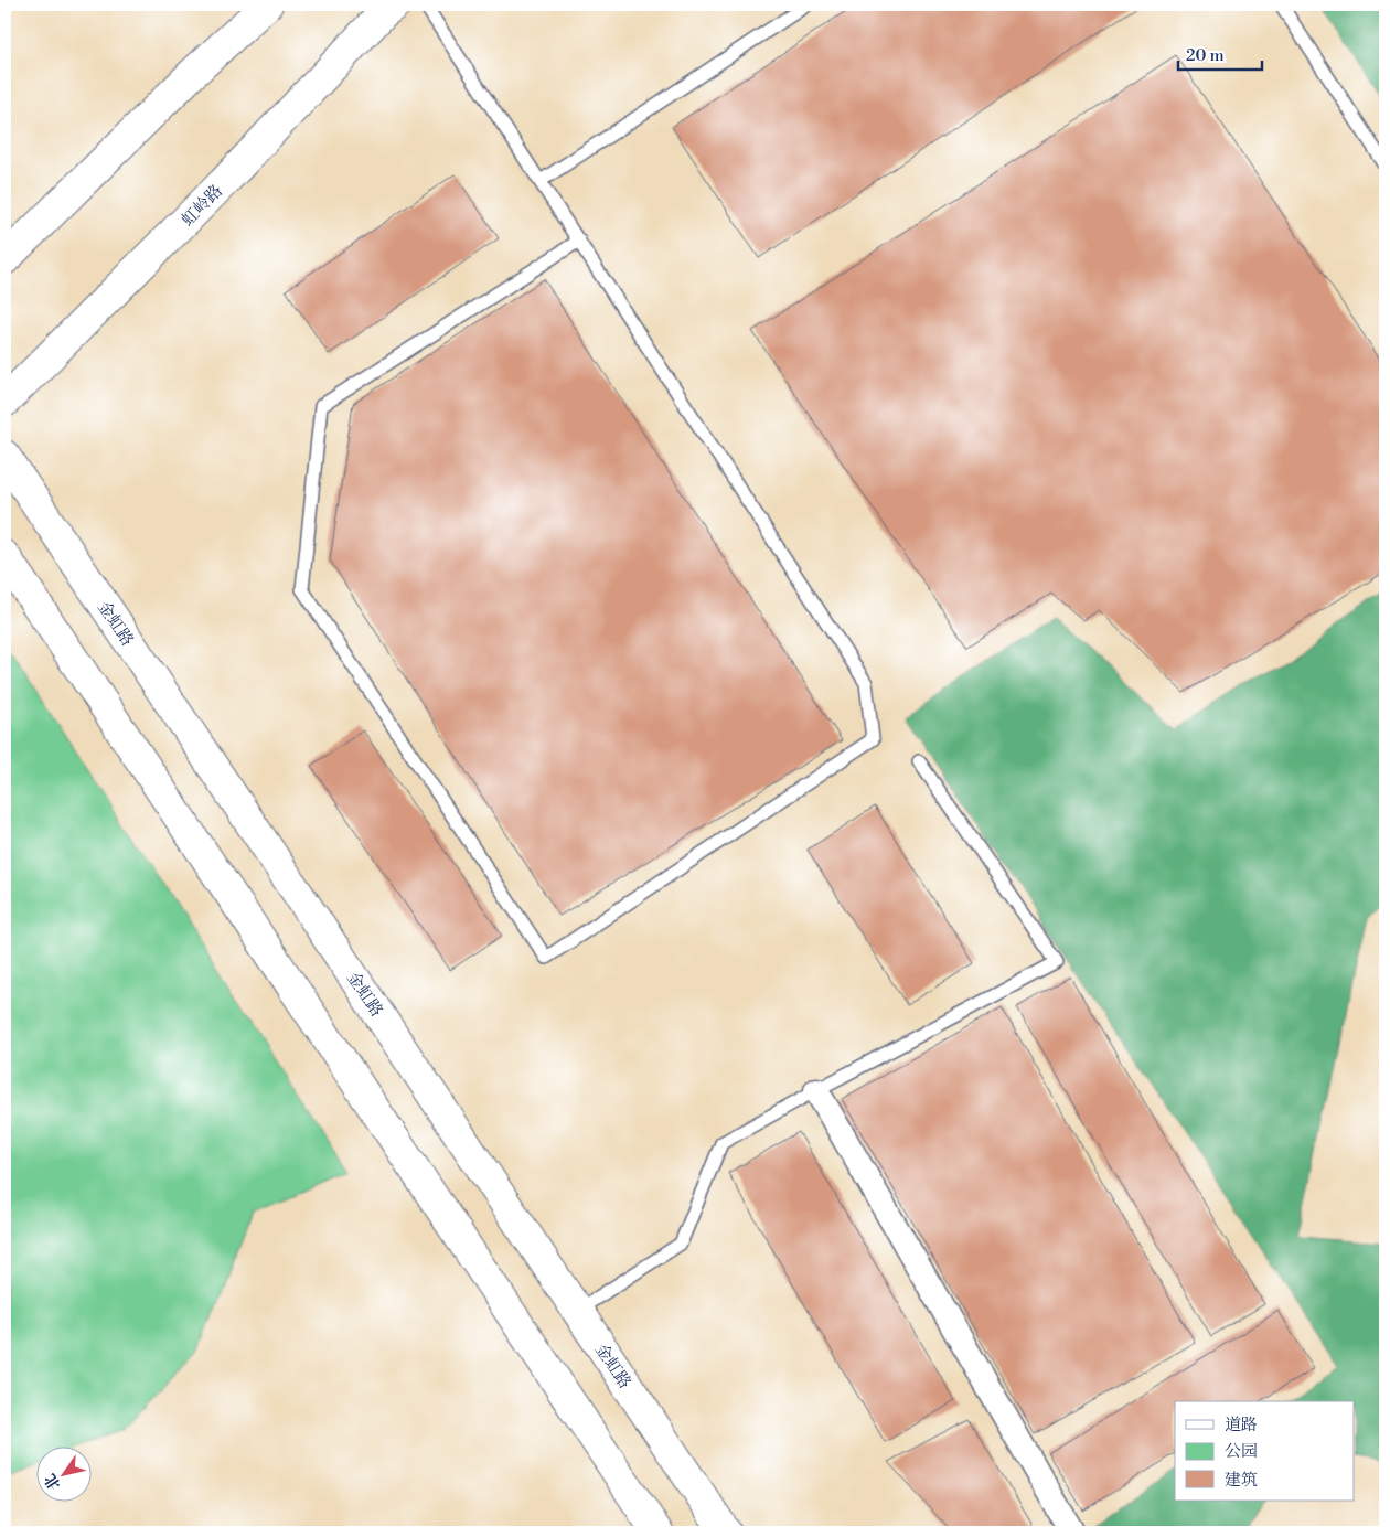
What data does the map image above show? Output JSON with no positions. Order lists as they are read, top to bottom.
{
  "streets": {
    "street": ["虹岭路", "金虹路"]
  },
  "legend": ["道路", "公园", "建筑"],
  "scale_bar": "20 m",
  "north": "bottom left"
}
